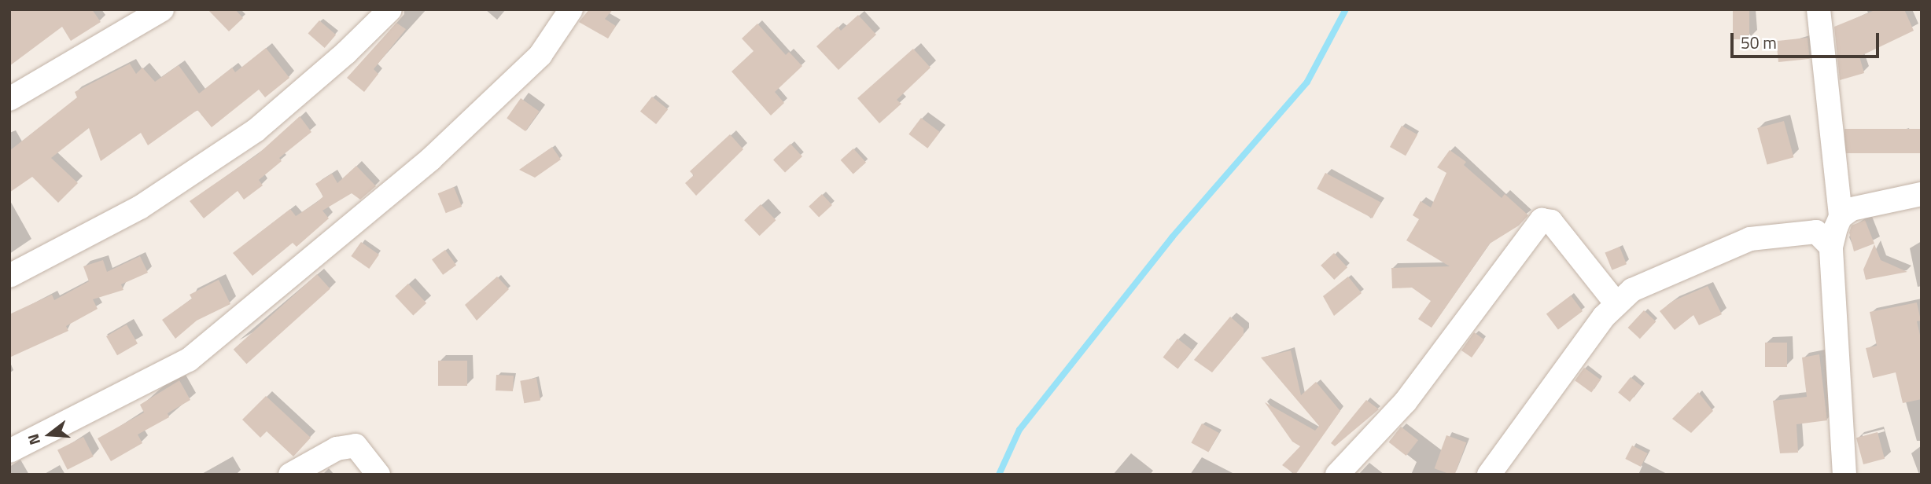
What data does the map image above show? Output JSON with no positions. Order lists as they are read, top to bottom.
{
  "scale_bar": "50 m",
  "north": "left"
}
